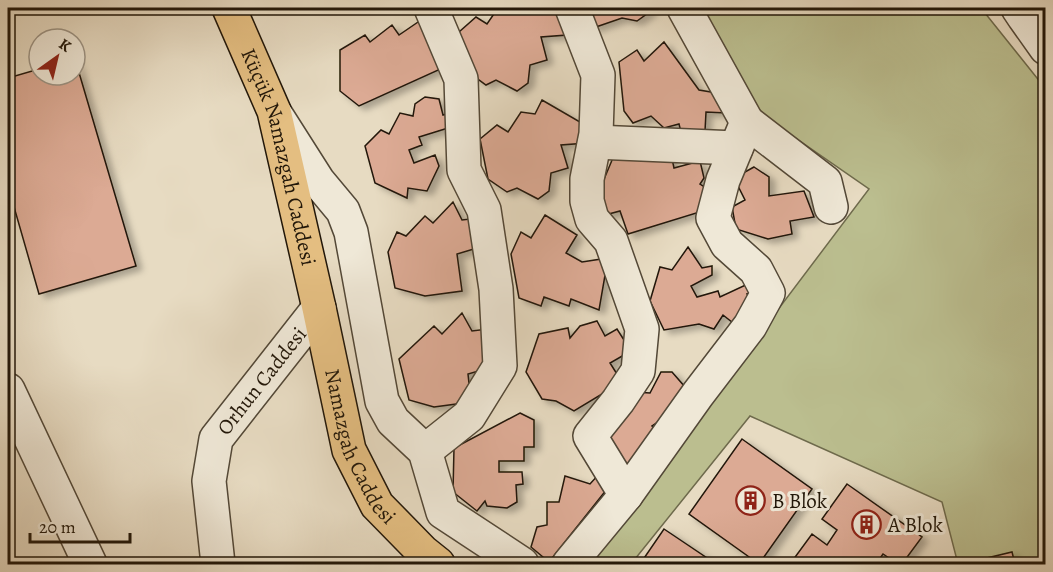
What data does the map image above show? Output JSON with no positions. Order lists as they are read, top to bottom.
{
  "streets": {
    "main road": ["Küçük Namazgah Caddesi", "Namazgah Caddesi"],
    "street": ["Orhun Caddesi"]
  },
  "crossings": [
    ["Küçük Namazgah Caddesi", "Orhun Caddesi"],
    ["Küçük Namazgah Caddesi", "Namazgah Caddesi"],
    ["Orhun Caddesi", "Namazgah Caddesi"]
  ],
  "places": {
    "building": ["B Blok", "A Blok"]
  },
  "scale_bar": "20 m",
  "north": "top right"
}
